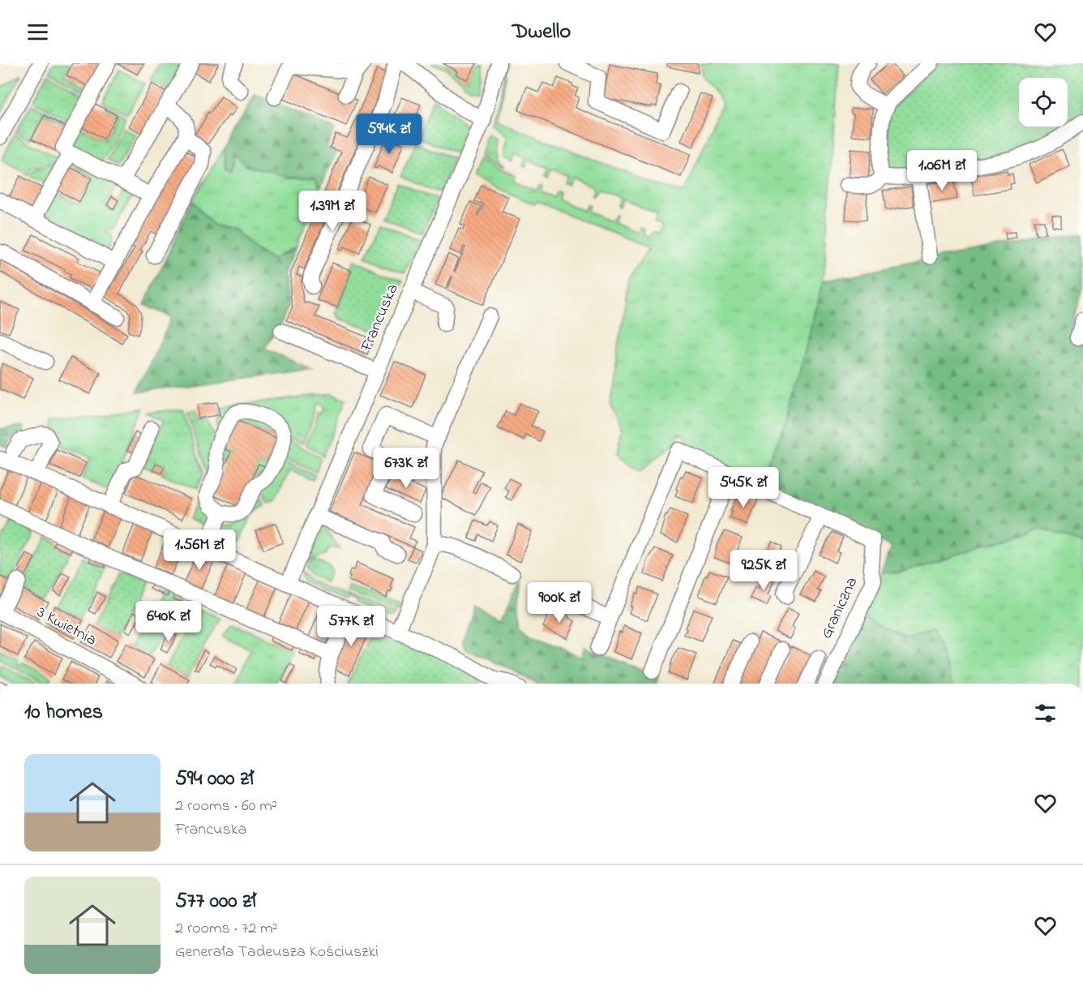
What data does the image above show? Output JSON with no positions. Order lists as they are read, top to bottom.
{
  "streets": {
    "street": ["Francuska", "Graniczna", "3 Kwietnia"]
  },
  "page": {
    "header": "Dwello",
    "price": [
      "594K zł",
      "1.06M zł",
      "1.39M zł",
      "673K zł",
      "545K zł",
      "1.56M zł",
      "925K zł",
      "900K zł",
      "640K zł",
      "577K zł"
    ],
    "heading": "10 homes",
    "list": [
      {
        "name": "594 000 zł",
        "note": "2 rooms · 60 m² · Francuska"
      },
      {
        "name": "577 000 zł",
        "note": "2 rooms · 72 m² · Generała Tadeusza Kościuszki"
      }
    ]
  }
}
